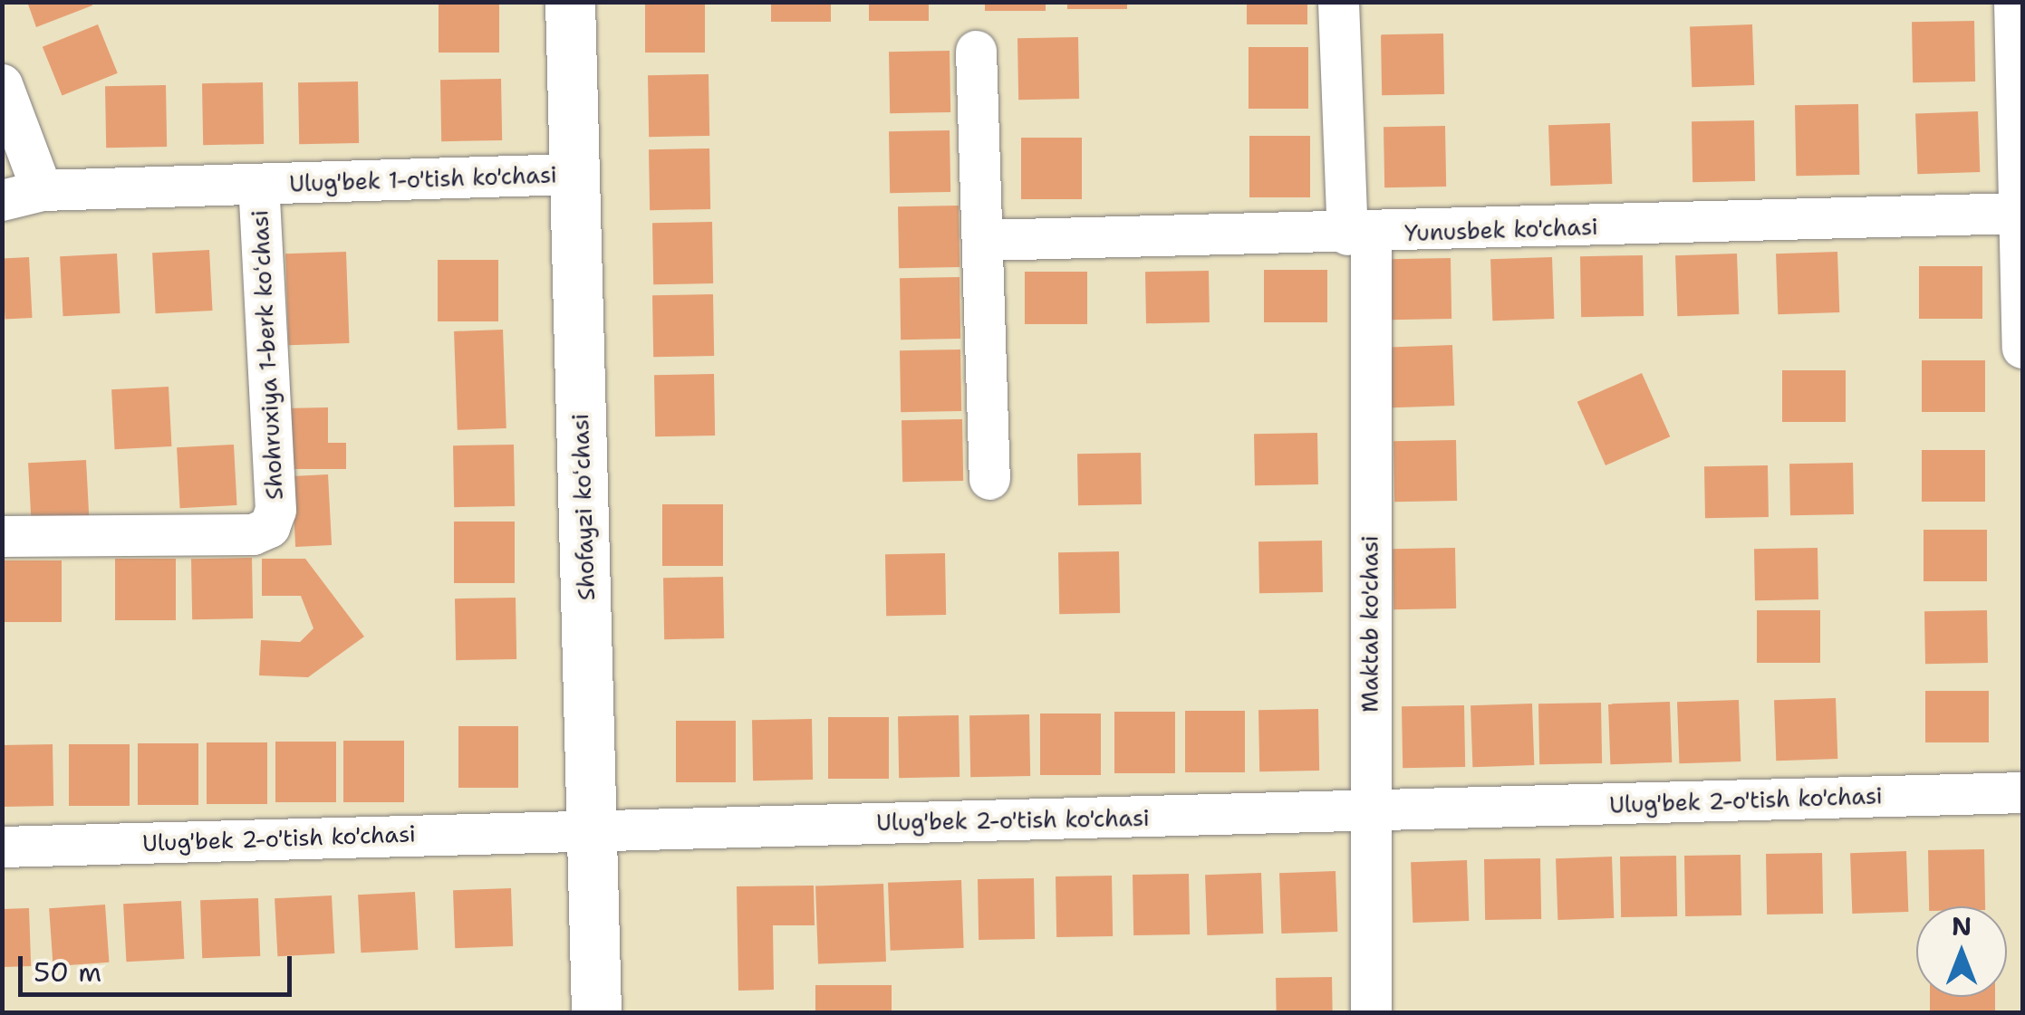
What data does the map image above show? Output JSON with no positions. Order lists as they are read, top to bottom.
{
  "streets": {
    "street": [
      "Ulug'bek 1-o'tish ko'chasi",
      "Yunusbek ko'chasi",
      "Shohruxiya 1-berk koʻchasi",
      "Shofayzi koʻchasi",
      "Maktab ko'chasi",
      "Ulug'bek 2-o'tish ko'chasi"
    ]
  },
  "crossings": [
    ["Ulug'bek 1-o'tish ko'chasi", "Shohruxiya 1-berk koʻchasi"],
    ["Ulug'bek 1-o'tish ko'chasi", "Shofayzi koʻchasi"],
    ["Yunusbek ko'chasi", "Maktab ko'chasi"],
    ["Shofayzi koʻchasi", "Ulug'bek 2-o'tish ko'chasi"],
    ["Maktab ko'chasi", "Ulug'bek 2-o'tish ko'chasi"]
  ],
  "scale_bar": "50 m",
  "north": "top"
}
